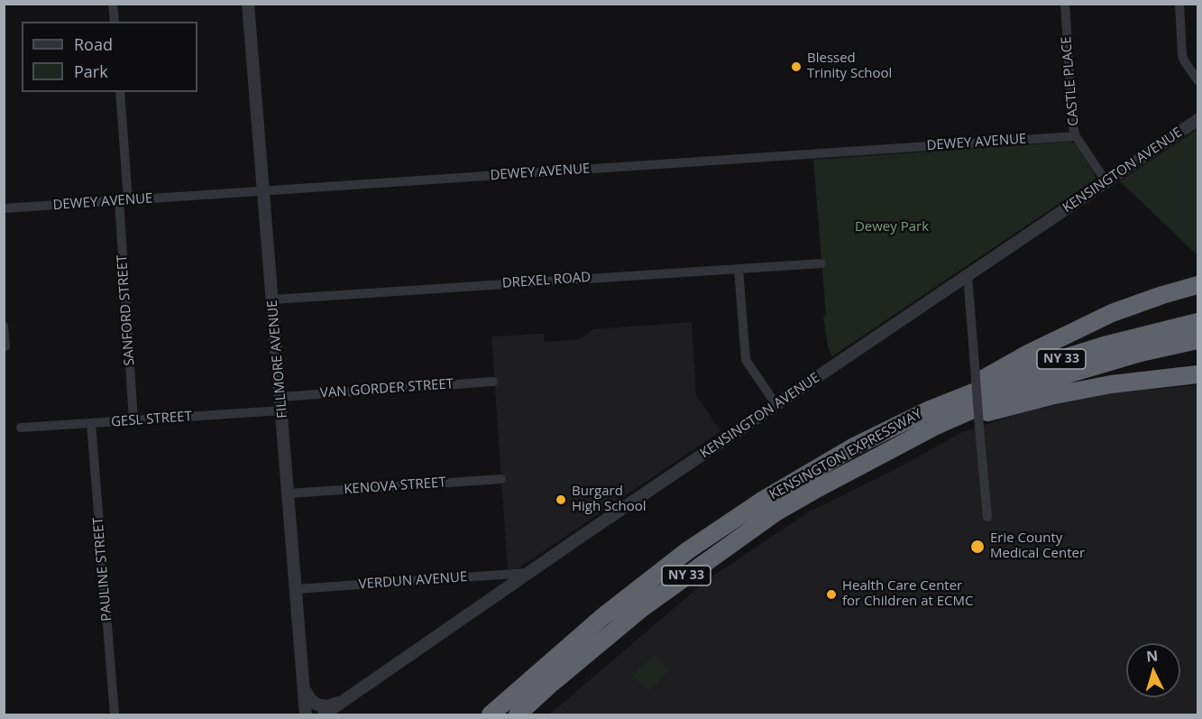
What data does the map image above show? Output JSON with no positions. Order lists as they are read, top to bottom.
{
  "streets": {
    "highway": ["NY 33", "KENSINGTON EXPRESSWAY"],
    "street": [
      "CASTLE PLACE",
      "DEWEY AVENUE",
      "KENSINGTON AVENUE",
      "DREXEL ROAD",
      "SANFORD STREET",
      "FILLMORE AVENUE",
      "VAN GORDER STREET",
      "GESL STREET",
      "KENOVA STREET",
      "PAULINE STREET",
      "VERDUN AVENUE"
    ]
  },
  "crossings": [
    ["CASTLE PLACE", "DEWEY AVENUE"],
    ["CASTLE PLACE", "KENSINGTON AVENUE"],
    ["DEWEY AVENUE", "SANFORD STREET"],
    ["DEWEY AVENUE", "FILLMORE AVENUE"],
    ["KENSINGTON AVENUE", "VERDUN AVENUE"],
    ["DREXEL ROAD", "FILLMORE AVENUE"],
    ["SANFORD STREET", "GESL STREET"],
    ["FILLMORE AVENUE", "VAN GORDER STREET"],
    ["FILLMORE AVENUE", "GESL STREET"],
    ["FILLMORE AVENUE", "KENOVA STREET"],
    ["FILLMORE AVENUE", "VERDUN AVENUE"],
    ["GESL STREET", "PAULINE STREET"]
  ],
  "parks": ["Dewey Park"],
  "places": [
    "Blessed Trinity School",
    "Burgard High School",
    "Erie County Medical Center",
    "Health Care Center for Children at ECMC"
  ],
  "legend": ["Road", "Park"],
  "north": "top"
}
